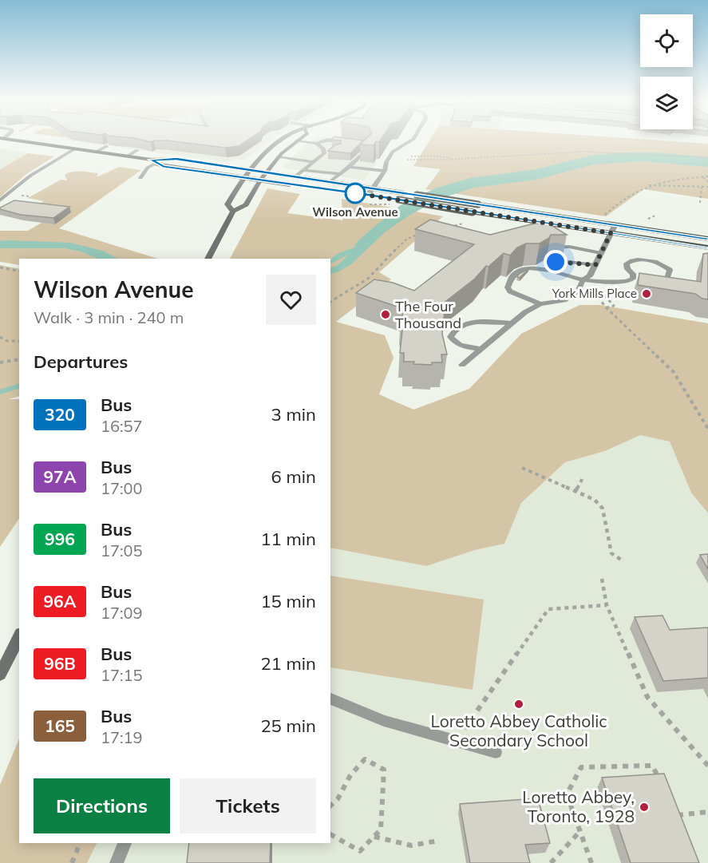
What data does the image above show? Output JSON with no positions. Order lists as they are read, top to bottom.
{
  "places": [
    "Wilson Avenue",
    "York Mills Place",
    "The Four Thousand",
    "Loretto Abbey Catholic Secondary School",
    "Loretto Abbey, Toronto, 1928"
  ],
  "lines": ["bus line 320"],
  "page": {
    "heading": [
      ["Wilson Avenue", "Walk · 3 min · 240 m"],
      "Departures"
    ],
    "list": [
      {
        "mark": "320",
        "name": "Bus",
        "note": "16:57",
        "value": "3 min"
      },
      {
        "mark": "97A",
        "name": "Bus",
        "note": "17:00",
        "value": "6 min"
      },
      {
        "mark": "996",
        "name": "Bus",
        "note": "17:05",
        "value": "11 min"
      },
      {
        "mark": "96A",
        "name": "Bus",
        "note": "17:09",
        "value": "15 min"
      },
      {
        "mark": "96B",
        "name": "Bus",
        "note": "17:15",
        "value": "21 min"
      },
      {
        "mark": "165",
        "name": "Bus",
        "note": "17:19",
        "value": "25 min"
      }
    ],
    "buttons": ["Directions", "Tickets"]
  }
}
